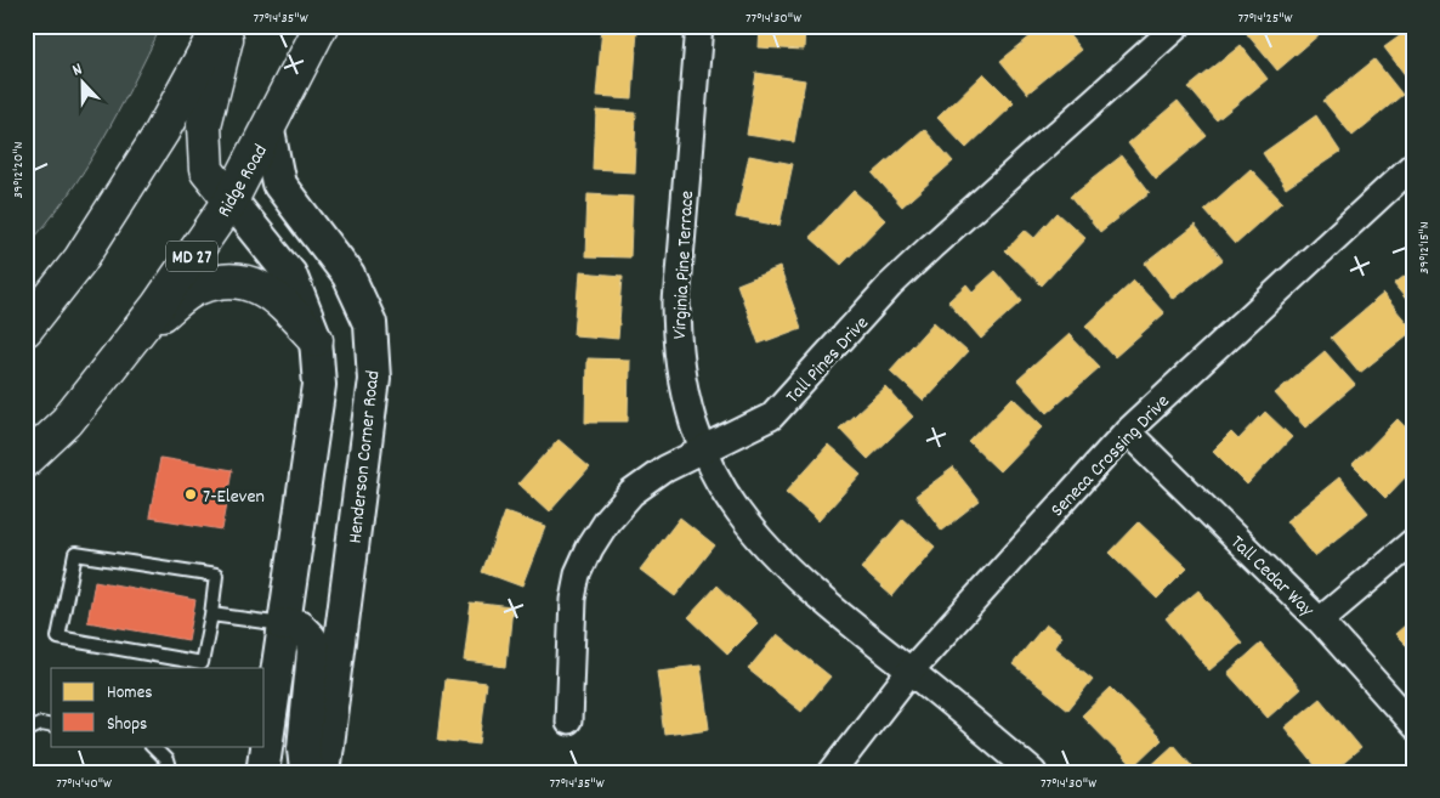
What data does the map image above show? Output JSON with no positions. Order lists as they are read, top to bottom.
{
  "streets": {
    "highway": ["Ridge Road", "MD 27"],
    "street": [
      "Virginia Pine Terrace",
      "Tall Pines Drive",
      "Seneca Crossing Drive",
      "Henderson Corner Road",
      "Tall Cedar Way"
    ]
  },
  "crossings": [
    ["Ridge Road", "Henderson Corner Road"],
    ["Virginia Pine Terrace", "Tall Pines Drive"],
    ["Virginia Pine Terrace", "Seneca Crossing Drive"],
    ["Seneca Crossing Drive", "Tall Cedar Way"]
  ],
  "places": ["7-Eleven"],
  "legend": ["Homes", "Shops"],
  "north": "top",
  "coordinates": [
    "77°14'35\"W",
    "77°14'30\"W",
    "77°14'25\"W",
    "39°12'20\"N",
    "39°12'15\"N",
    "77°14'40\"W"
  ]
}
